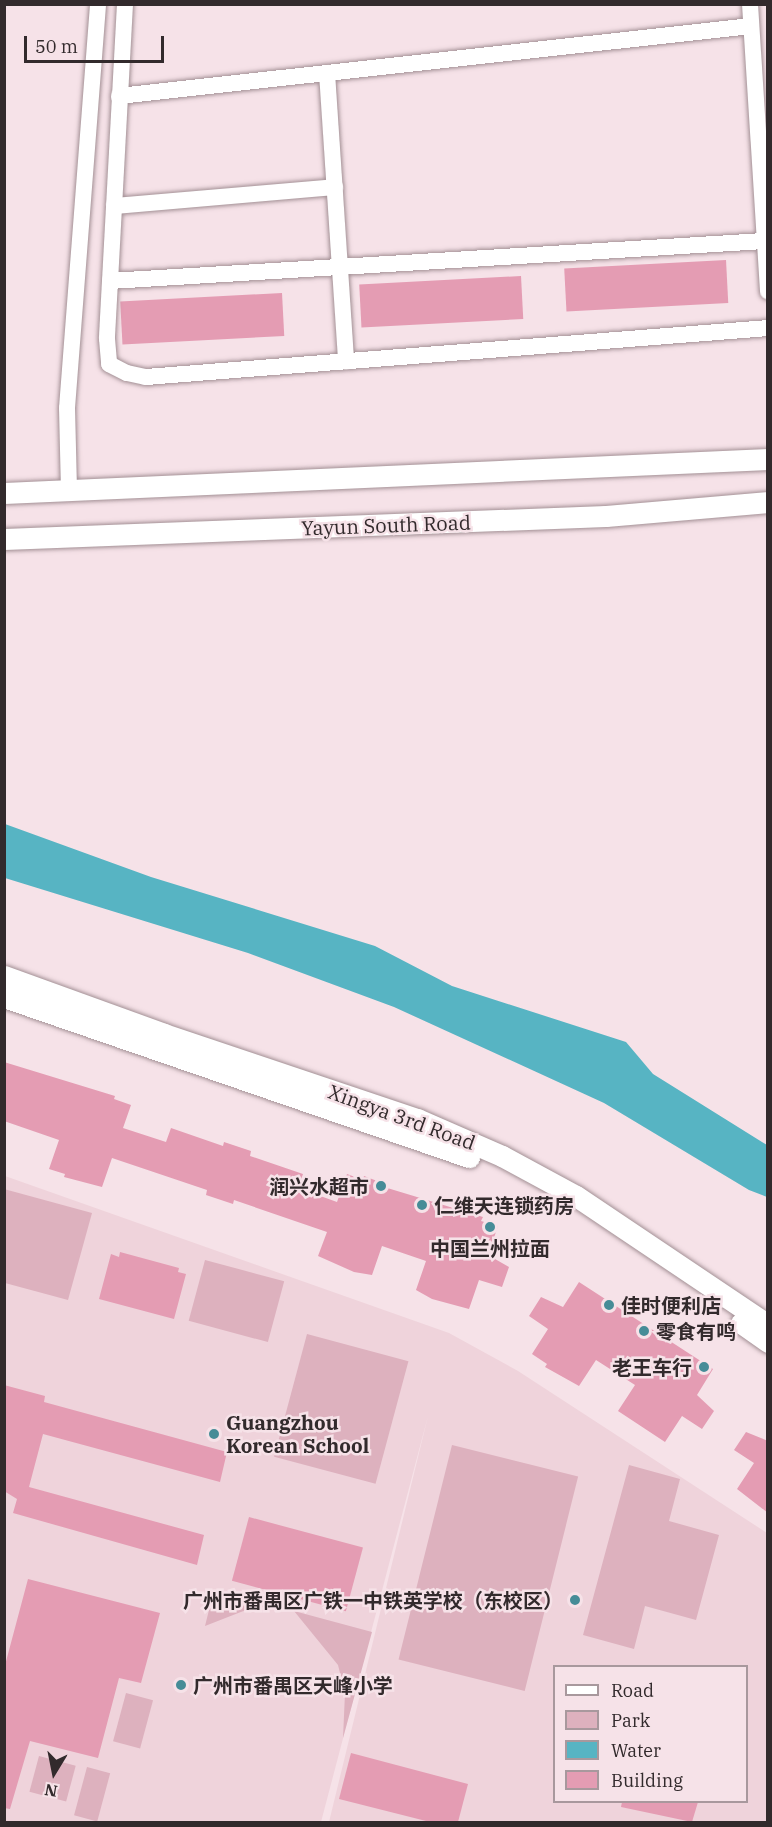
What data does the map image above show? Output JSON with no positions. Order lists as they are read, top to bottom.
{
  "streets": {
    "street": ["Yayun South Road", "Xingya 3rd Road"]
  },
  "places": [
    "润兴水超市",
    "仁维天连锁药房",
    "中国兰州拉面",
    "佳时便利店",
    "零食有鸣",
    "老王车行",
    "Guangzhou Korean School",
    "广州市番禺区广铁一中铁英学校（东校区）",
    "广州市番禺区天峰小学"
  ],
  "legend": [
    "Road",
    "Park",
    "Water",
    "Building"
  ],
  "scale_bar": "50 m",
  "north": "bottom"
}
